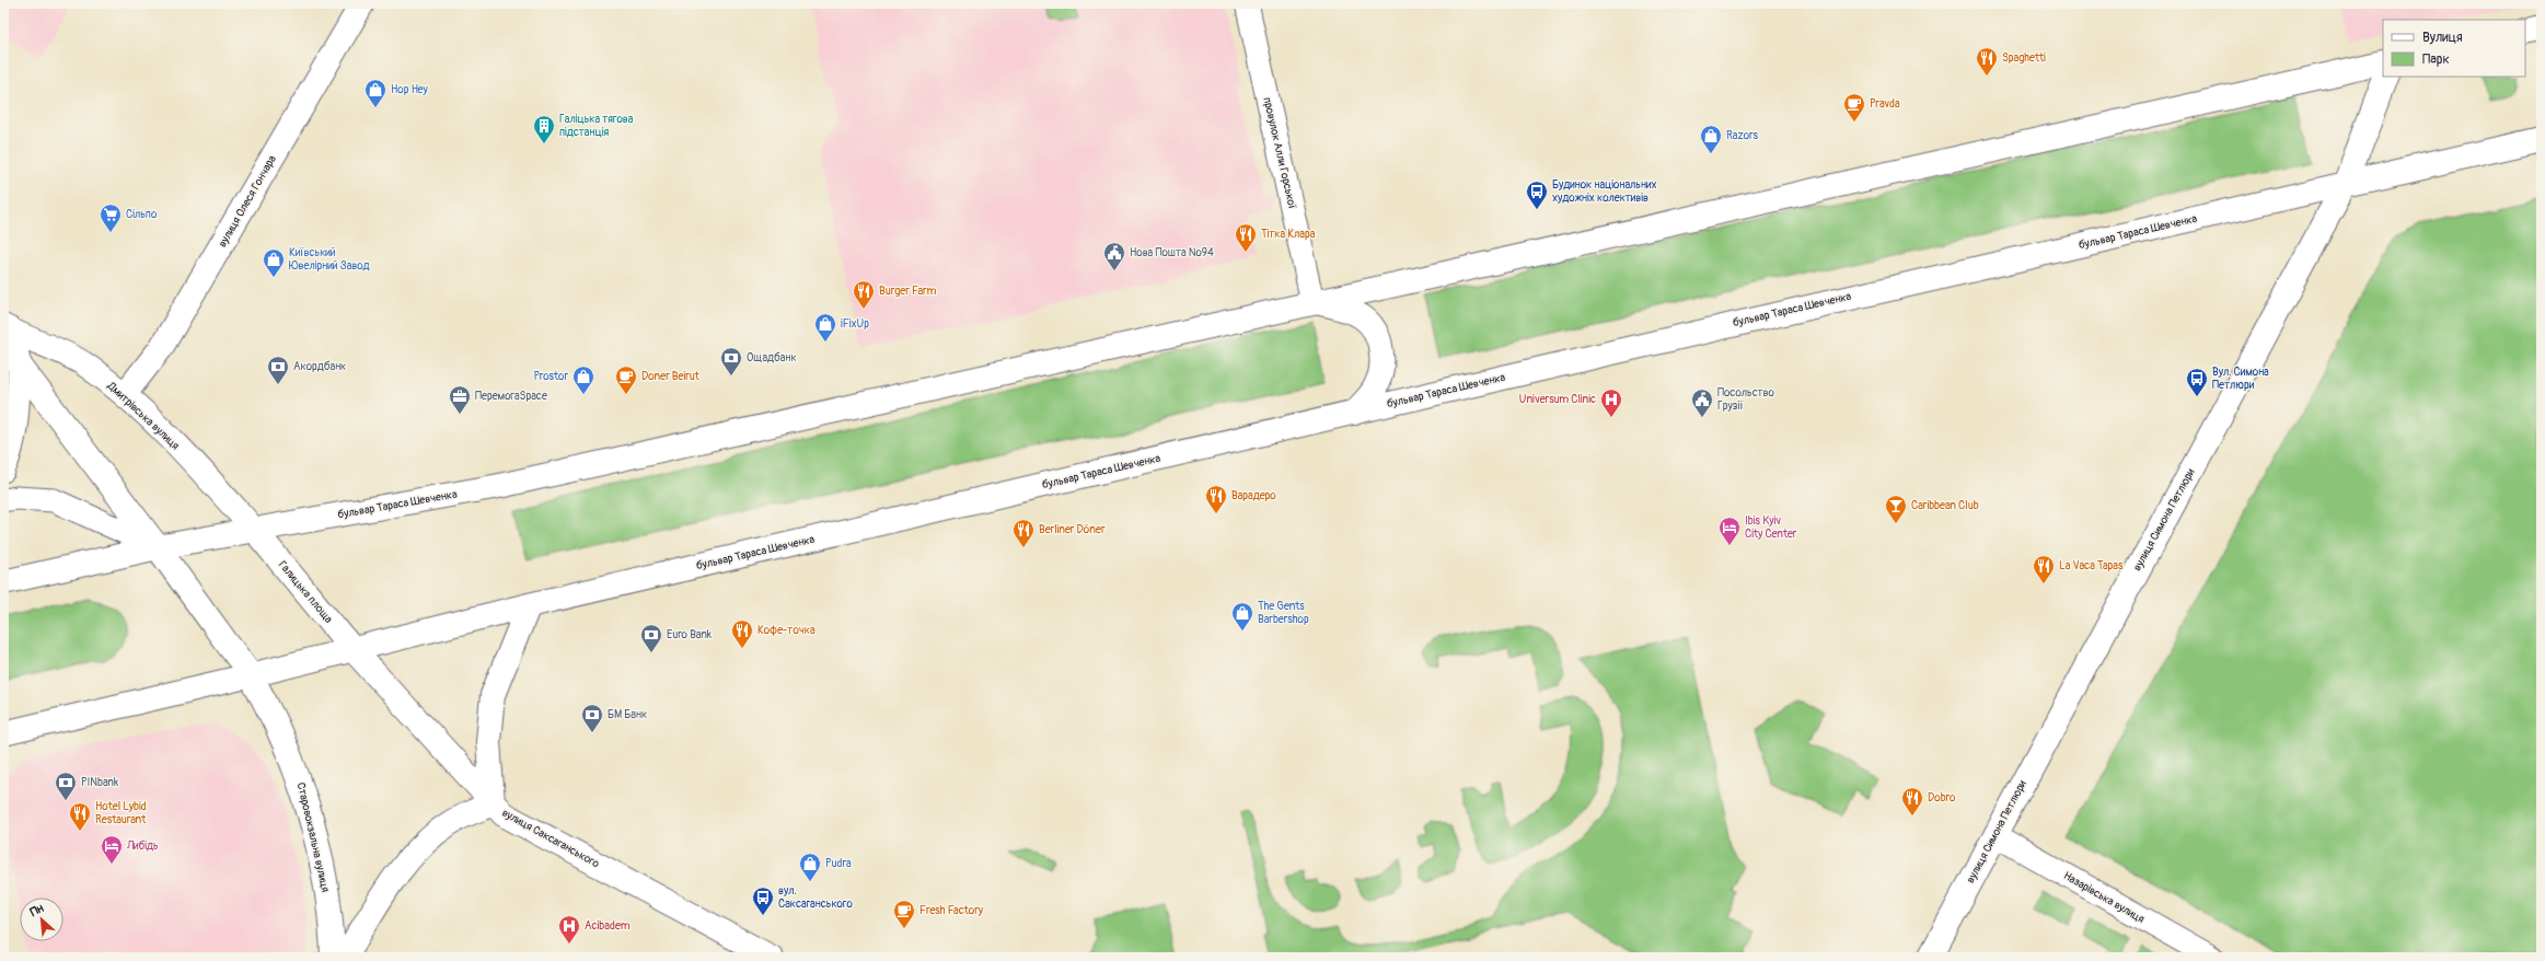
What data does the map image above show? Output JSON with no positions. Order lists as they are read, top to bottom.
{
  "streets": {
    "main road": [
      "вулиця Олеся Гончара",
      "бульвар Тараса Шевченка",
      "Дмитрівська вулиця",
      "вулиця Симона Петлюри",
      "Галицька площа",
      "Старовокзальна вулиця",
      "вулиця Саксаганського"
    ],
    "street": ["провулок Алли Горської", "Назарівська вулиця"]
  },
  "crossings": [
    ["провулок Алли Горської", "бульвар Тараса Шевченка"],
    ["вулиця Олеся Гончара", "Дмитрівська вулиця"],
    ["бульвар Тараса Шевченка", "Дмитрівська вулиця"],
    ["бульвар Тараса Шевченка", "вулиця Симона Петлюри"],
    ["бульвар Тараса Шевченка", "Галицька площа"],
    ["бульвар Тараса Шевченка", "вулиця Саксаганського"],
    ["Дмитрівська вулиця", "Галицька площа"],
    ["вулиця Симона Петлюри", "Назарівська вулиця"],
    ["Галицька площа", "вулиця Саксаганського"]
  ],
  "places": {
    "restaurant": [
      "Spaghetti",
      "Тітка Клара",
      "Burger Farm",
      "Варадеро",
      "Berliner Döner",
      "La Vaca Tapas",
      "Кофе-точка",
      "Dobro",
      "Hotel Lybid Restaurant"
    ],
    "shop": [
      "Hop Hey",
      "Razors",
      "Київський Ювелірний Завод",
      "iFixUp",
      "Prostor",
      "The Gents Barbershop",
      "Pudra"
    ],
    "cafe": ["Pravda", "Doner Beirut", "Fresh Factory"],
    "building": ["Галiцька тягова пiдстанцiя"],
    "bus stop": ["Будинок національних художніх колективів", "Вул. Симона Петлюри", "вул. Саксаганського"],
    "supermarket": ["Сільпо"],
    "public building": ["Нова Пошта №94", "Посольство Грузії"],
    "bank": [
      "Ощадбанк",
      "Акордбанк",
      "Euro Bank",
      "БМ Банк",
      "PINbank"
    ],
    "office": ["ПеремогаSpace"],
    "hospital": ["Universum Clinic", "Acibadem"],
    "bar": ["Caribbean Club"],
    "hotel": ["Ibis Kyiv City Center", "Либідь"]
  },
  "legend": ["Вулиця", "Парк"],
  "north": "top left"
}
